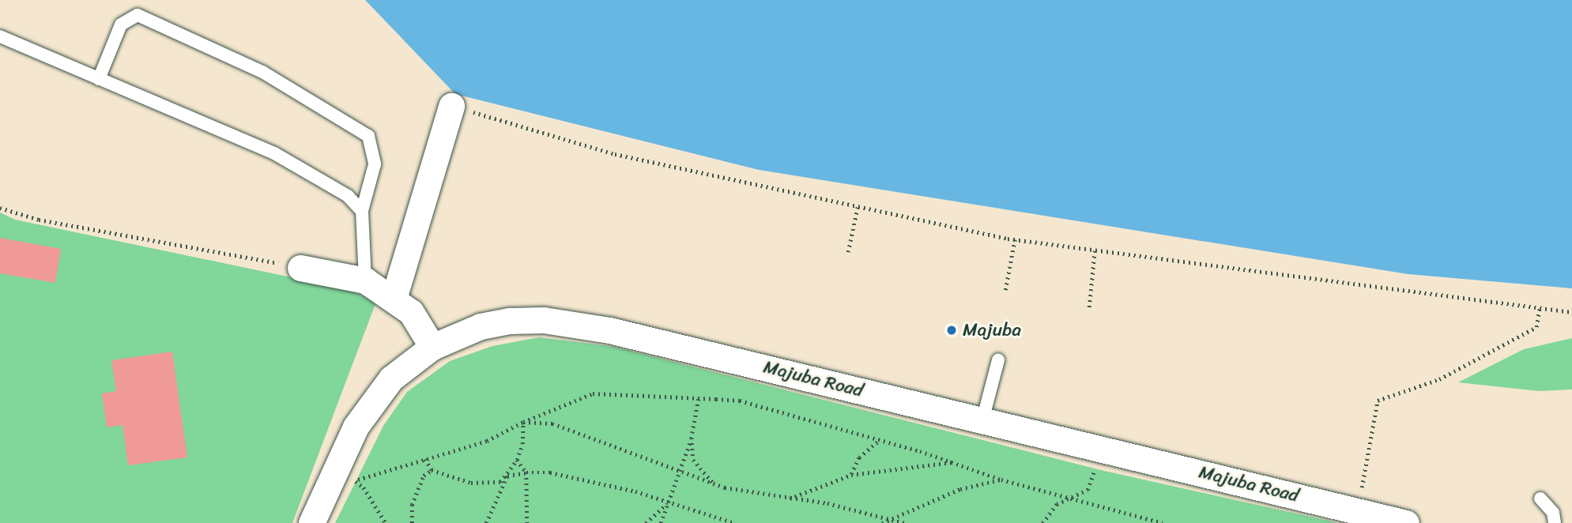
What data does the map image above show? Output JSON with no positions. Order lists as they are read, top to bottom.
{
  "streets": {
    "street": ["Majuba Road"]
  },
  "places": ["Majuba"]
}
